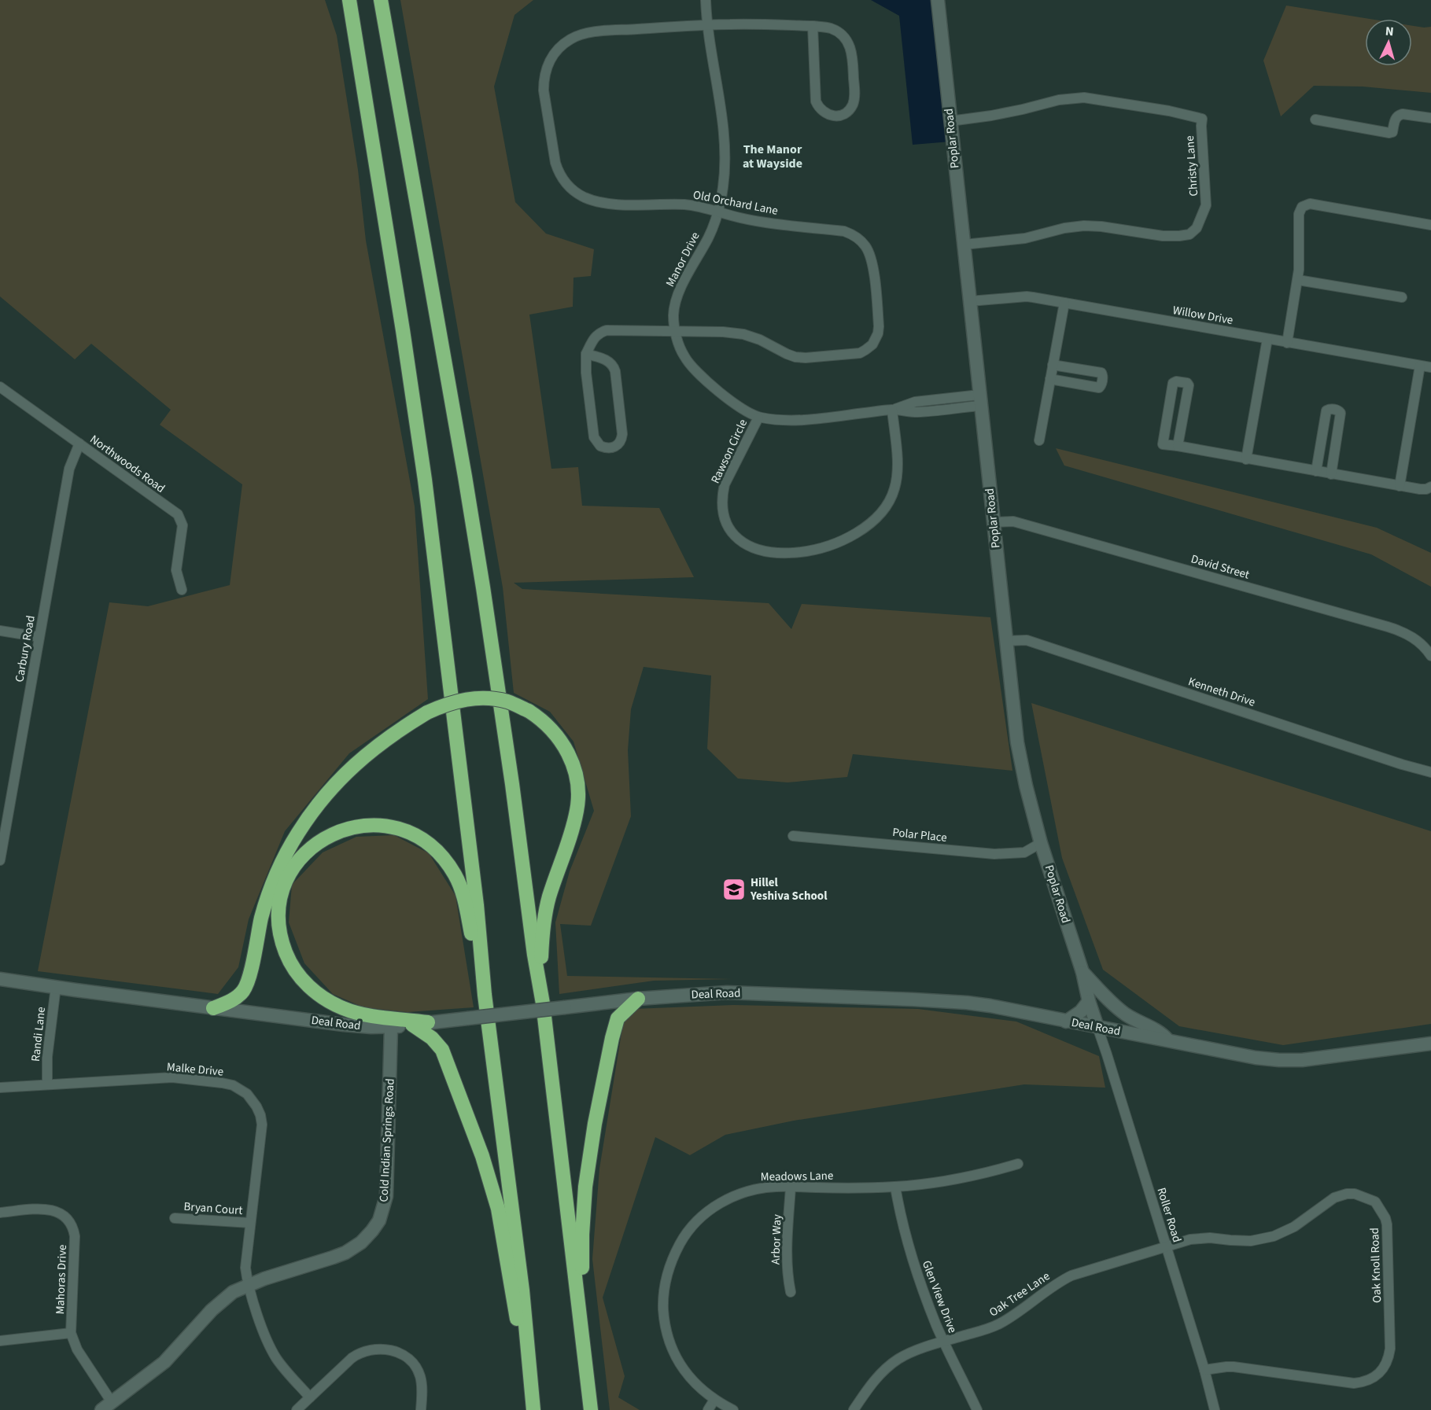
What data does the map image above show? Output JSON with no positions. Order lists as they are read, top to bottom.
{
  "streets": {
    "street": [
      "Poplar Road",
      "Christy Lane",
      "Old Orchard Lane",
      "Manor Drive",
      "Willow Drive",
      "Rawson Circle",
      "Northwoods Road",
      "David Street",
      "Carbury Road",
      "Kenneth Drive",
      "Polar Place",
      "Deal Road",
      "Randi Lane",
      "Malke Drive",
      "Cold Indian Springs Road",
      "Meadows Lane",
      "Bryan Court",
      "Roller Road",
      "Arbor Way",
      "Oak Knoll Road",
      "Mahoras Drive",
      "Oak Tree Lane",
      "Glen View Drive"
    ]
  },
  "crossings": [
    ["Poplar Road", "Christy Lane"],
    ["Poplar Road", "Manor Drive"],
    ["Poplar Road", "Willow Drive"],
    ["Poplar Road", "David Street"],
    ["Poplar Road", "Kenneth Drive"],
    ["Poplar Road", "Polar Place"],
    ["Poplar Road", "Deal Road"],
    ["Poplar Road", "Roller Road"],
    ["Old Orchard Lane", "Manor Drive"],
    ["Manor Drive", "Rawson Circle"],
    ["Northwoods Road", "Carbury Road"],
    ["Deal Road", "Randi Lane"],
    ["Deal Road", "Cold Indian Springs Road"],
    ["Deal Road", "Roller Road"],
    ["Randi Lane", "Malke Drive"],
    ["Malke Drive", "Cold Indian Springs Road"],
    ["Malke Drive", "Bryan Court"],
    ["Cold Indian Springs Road", "Mahoras Drive"],
    ["Meadows Lane", "Arbor Way"],
    ["Meadows Lane", "Glen View Drive"],
    ["Roller Road", "Oak Knoll Road"],
    ["Roller Road", "Oak Tree Lane"],
    ["Oak Knoll Road", "Oak Tree Lane"],
    ["Oak Tree Lane", "Glen View Drive"]
  ],
  "districts": ["The Manor at Wayside"],
  "places": {
    "school or university": ["Hillel Yeshiva School"]
  },
  "north": "top"
}
